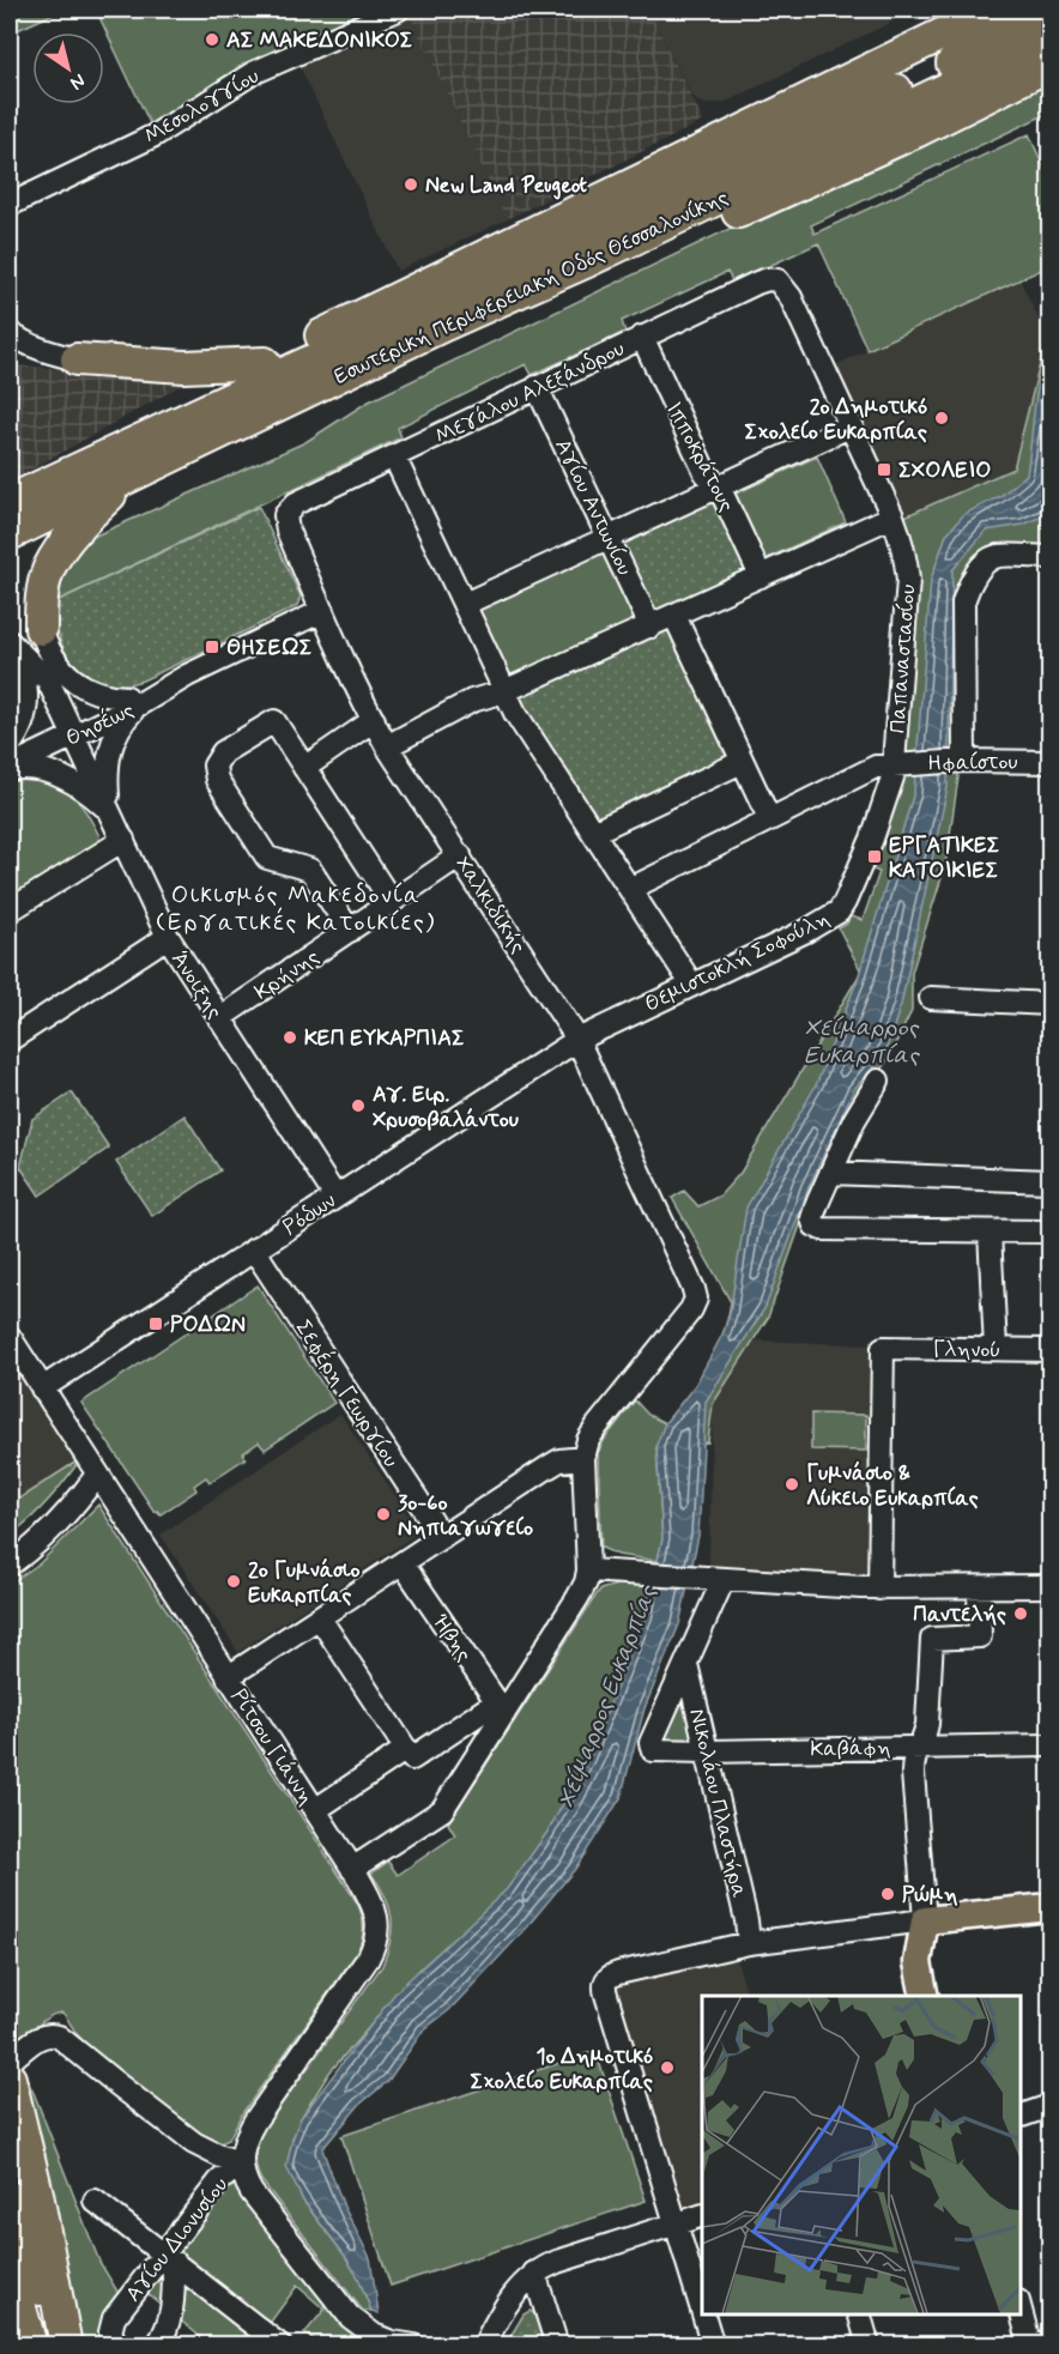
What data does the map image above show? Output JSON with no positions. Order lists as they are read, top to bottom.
{
  "streets": {
    "highway": ["Εσωτερική Περιφερειακή Οδός Θεσσαλονίκης"],
    "street": [
      "Μεσολογγίου",
      "Μεγάλου Αλεξάνδρου",
      "Ιπποκράτους",
      "Αγίου Αντωνίου",
      "Παπαναστασίου",
      "Θησέως",
      "Ηφαίστου",
      "Χαλκιδικής",
      "Θεμιστοκλή Σοφούλη",
      "Κρήνης",
      "Άνοιξης",
      "Ρόδων",
      "Γληνού",
      "Σεφέρη Γεωργίου",
      "Ήβης",
      "Ρίτσου Γιάννη",
      "Καβάφη",
      "Νικολάου Πλαστήρα",
      "Αγίου Διονυσίου"
    ]
  },
  "crossings": [
    ["Μεγάλου Αλεξάνδρου", "Ιπποκράτους"],
    ["Μεγάλου Αλεξάνδρου", "Αγίου Αντωνίου"],
    ["Μεγάλου Αλεξάνδρου", "Παπαναστασίου"],
    ["Μεγάλου Αλεξάνδρου", "Χαλκιδικής"],
    ["Παπαναστασίου", "Ηφαίστου"],
    ["Παπαναστασίου", "Θεμιστοκλή Σοφούλη"],
    ["Θησέως", "Χαλκιδικής"],
    ["Θησέως", "Άνοιξης"],
    ["Ηφαίστου", "Θεμιστοκλή Σοφούλη"],
    ["Χαλκιδικής", "Θεμιστοκλή Σοφούλη"],
    ["Χαλκιδικής", "Κρήνης"],
    ["Χαλκιδικής", "Ρόδων"],
    ["Θεμιστοκλή Σοφούλη", "Ρόδων"],
    ["Κρήνης", "Άνοιξης"],
    ["Άνοιξης", "Ρόδων"],
    ["Ρόδων", "Σεφέρη Γεωργίου"],
    ["Ρόδων", "Ρίτσου Γιάννη"],
    ["Ρίτσου Γιάννη", "Αγίου Διονυσίου"],
    ["Καβάφη", "Νικολάου Πλαστήρα"]
  ],
  "districts": ["Οικισμός Μακεδονία (Εργατικές Κατοικίες)"],
  "water": ["Χείμαρρος Ευκαρπίας"],
  "places": {
    "other": [
      "ΑΣ ΜΑΚΕΔΟΝΙΚΟΣ",
      "New Land Peugeot",
      "2ο Δημοτικό Σχολείο Ευκαρπίας",
      "ΚΕΠ ΕΥΚΑΡΠΙΑΣ",
      "Αγ. Ειρ. Χρυσοβαλάντου",
      "Γυμνάσιο & Λύκειο Ευκαρπίας",
      "3ο-6ο Νηπιαγωγείο",
      "2ο Γυμνάσιο Ευκαρπίας",
      "Παντελής",
      "Ρώμη",
      "1ο Δημοτικό Σχολείο Ευκαρπίας"
    ],
    "transit": [
      "ΣΧΟΛΕΙΟ",
      "ΘΗΣΕΩΣ",
      "ΕΡΓΑΤΙΚΕΣ ΚΑΤΟΙΚΙΕΣ",
      "ΡΟΔΩΝ"
    ]
  },
  "north": "bottom right"
}
